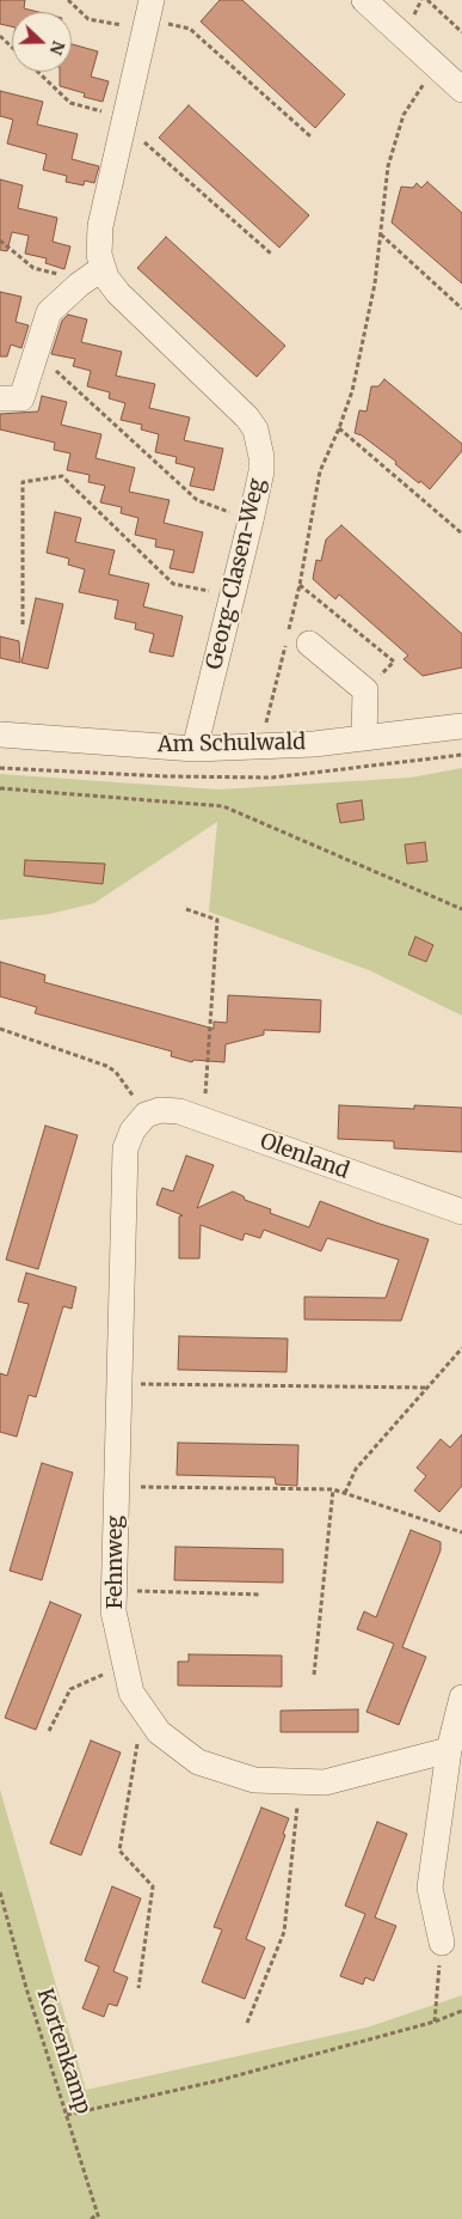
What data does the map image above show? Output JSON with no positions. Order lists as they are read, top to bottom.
{
  "streets": {
    "street": [
      "Georg-Clasen-Weg",
      "Am Schulwald",
      "Olenland",
      "Fehnweg"
    ],
    "path": ["Kortenkamp"]
  },
  "crossings": [
    ["Georg-Clasen-Weg", "Am Schulwald"],
    ["Olenland", "Fehnweg"]
  ],
  "north": "right"
}
